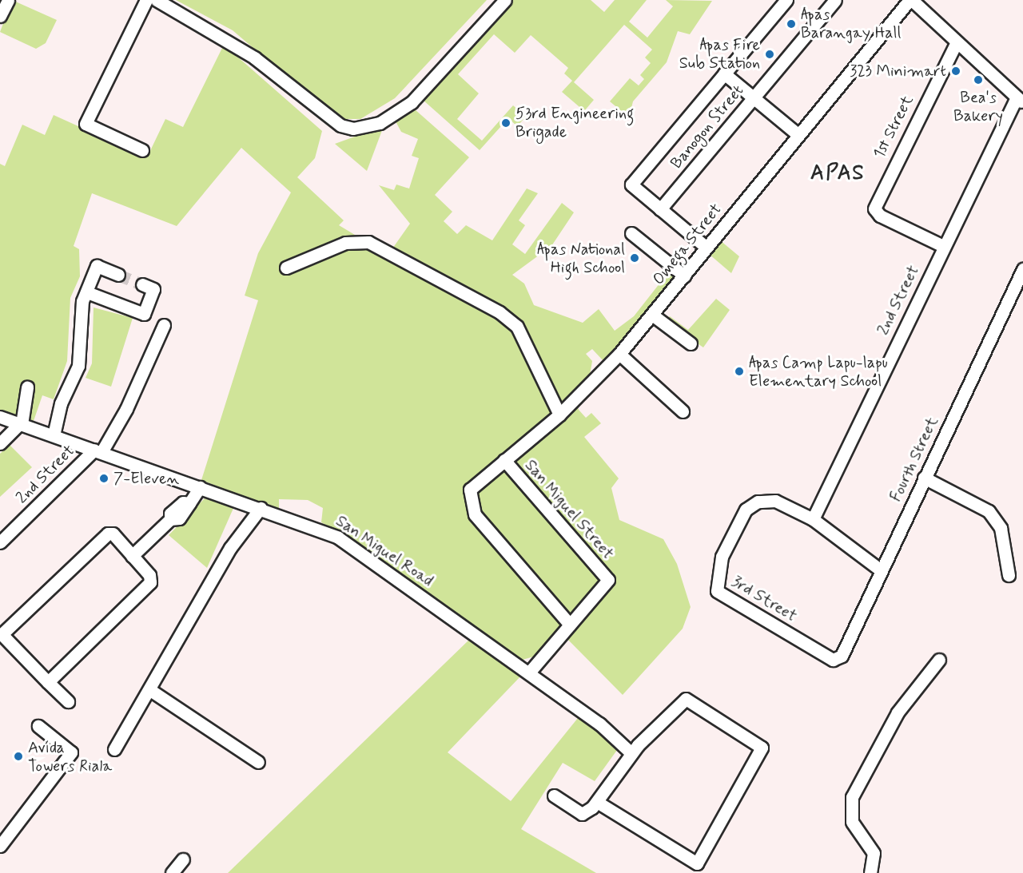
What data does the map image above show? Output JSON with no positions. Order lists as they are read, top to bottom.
{
  "streets": {
    "street": [
      "Banogon Street",
      "1st Street",
      "Omega Street",
      "2nd Street",
      "Fourth Street",
      "San Miguel Street",
      "San Miguel Road",
      "3rd Street"
    ]
  },
  "crossings": [
    ["1st Street", "2nd Street"],
    ["Omega Street", "San Miguel Street"],
    ["2nd Street", "San Miguel Road"],
    ["2nd Street", "3rd Street"],
    ["Fourth Street", "3rd Street"],
    ["San Miguel Street", "San Miguel Road"]
  ],
  "districts": ["APAS"],
  "places": [
    "Apas Barangay Hall",
    "Apas Fire Sub Station",
    "323 Minimart",
    "Bea's Bakery",
    "53rd Engineering Brigade",
    "Apas National High School",
    "Apas Camp Lapu-lapu Elementary School",
    "7-Eleven",
    "Avída Towers Riala"
  ]
}
